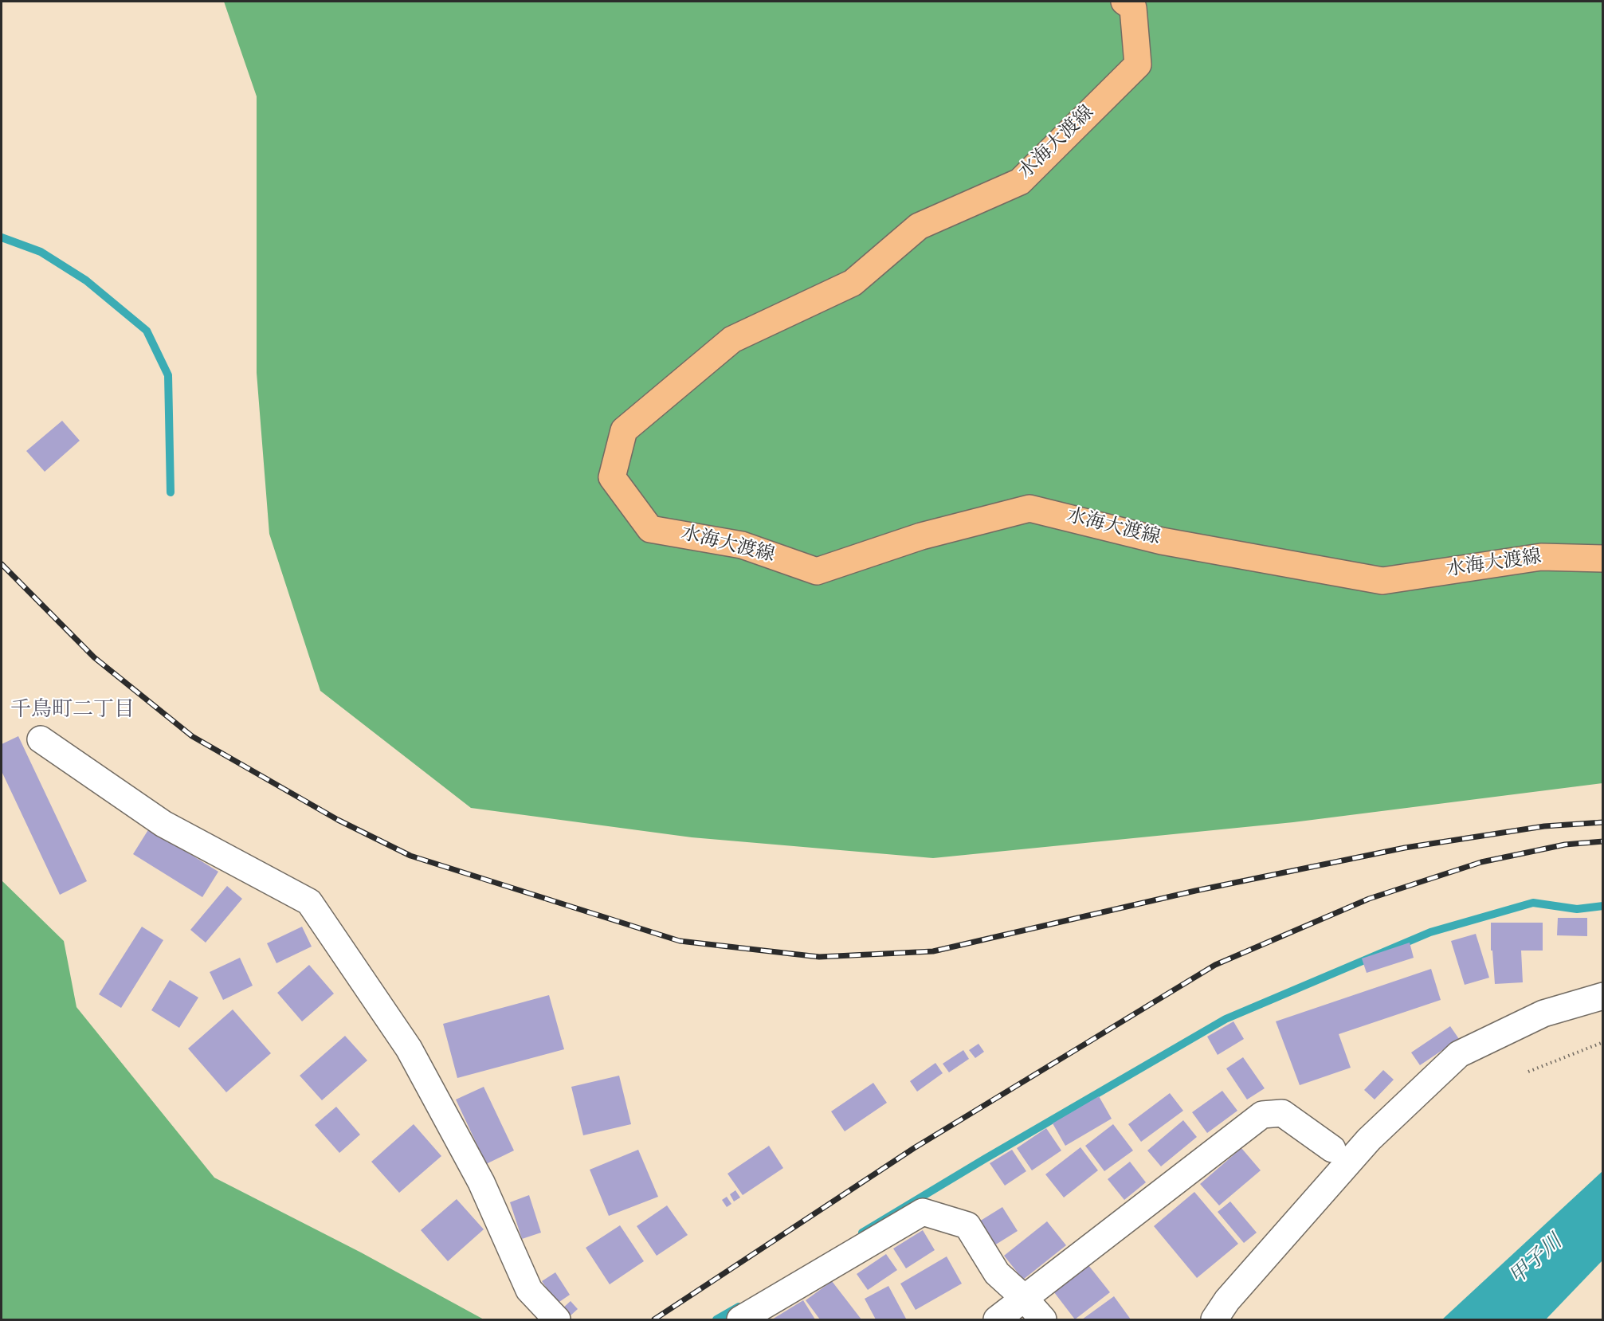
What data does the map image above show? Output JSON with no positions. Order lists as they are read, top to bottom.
{
  "streets": {
    "main road": ["水海大渡線"]
  },
  "districts": ["千鳥町二丁目"],
  "water": ["甲子川"]
}
